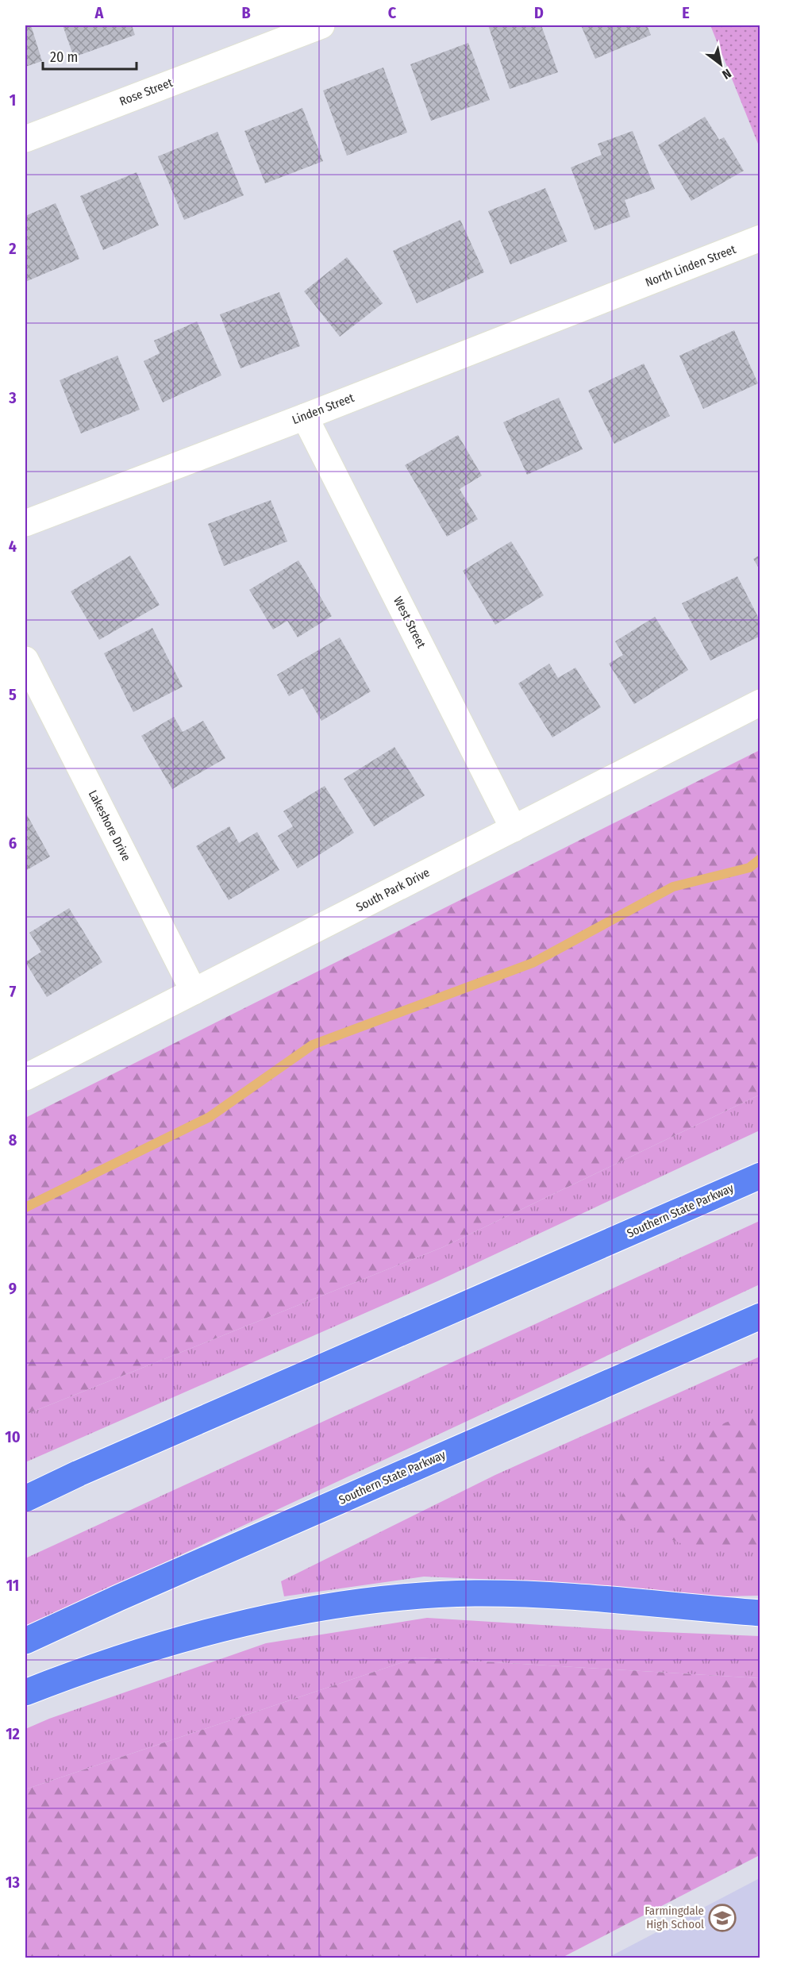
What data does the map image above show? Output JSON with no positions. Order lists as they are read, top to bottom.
{
  "streets": {
    "highway": ["Southern State Parkway"],
    "street": [
      "Rose Street",
      "North Linden Street",
      "Linden Street",
      "West Street",
      "Lakeshore Drive",
      "South Park Drive"
    ]
  },
  "crossings": [
    ["North Linden Street", "Linden Street"],
    ["Linden Street", "West Street"],
    ["West Street", "South Park Drive"],
    ["Lakeshore Drive", "South Park Drive"]
  ],
  "places": {
    "school or university": ["Farmingdale High School"]
  },
  "scale_bar": "20 m",
  "north": "bottom right",
  "grid": {
    "columns": [
      "A",
      "B",
      "C",
      "D",
      "E"
    ],
    "rows": [
      "1",
      "2",
      "3",
      "4",
      "5",
      "6",
      "7",
      "8",
      "9",
      "10",
      "11",
      "12",
      "13"
    ]
  }
}
